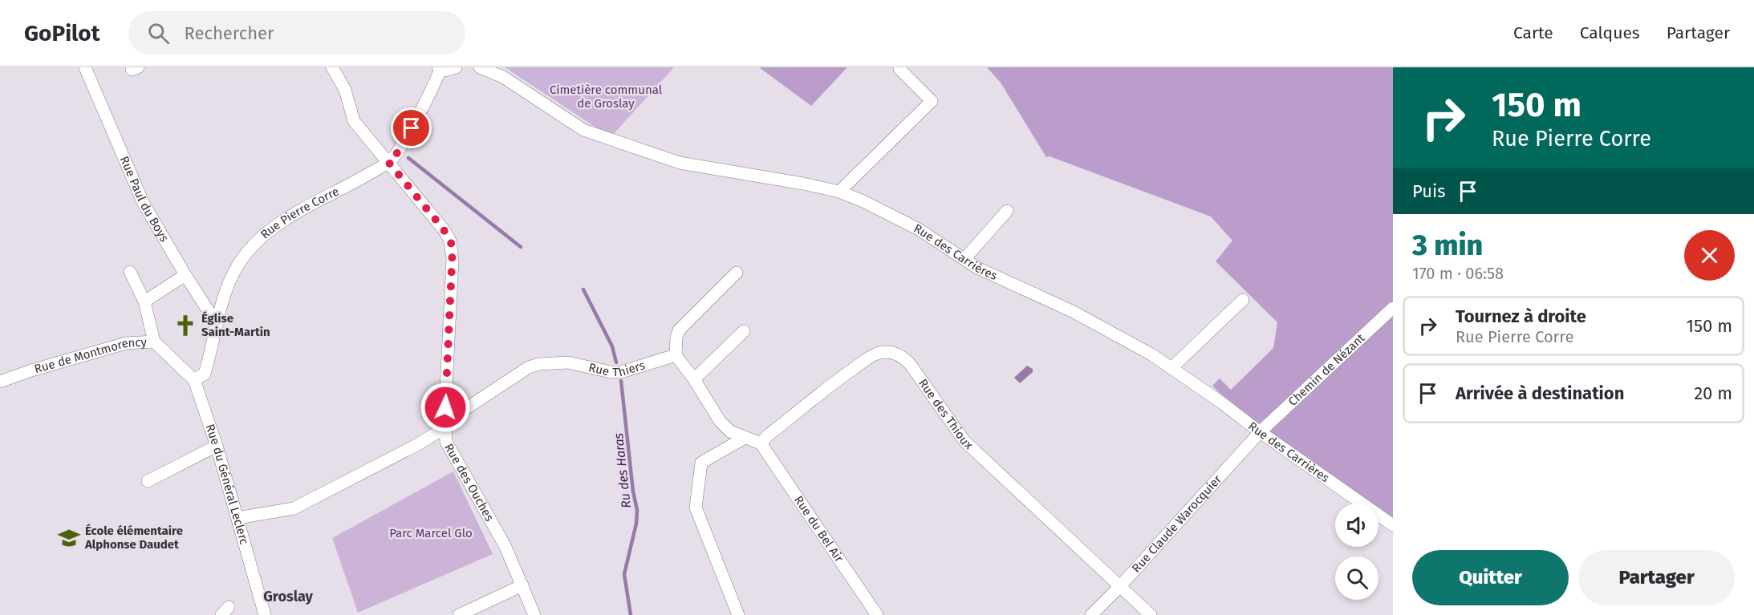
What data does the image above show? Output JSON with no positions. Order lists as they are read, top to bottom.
{
  "streets": {
    "street": [
      "Rue Paul du Boys",
      "Rue Pierre Corre",
      "Rue des Carrières",
      "Rue de Montmorency",
      "Rue Thiers",
      "Chemin de Nézant",
      "Rue des Thioux",
      "Rue des Ouches",
      "Rue du Général Leclerc",
      "Rue Claude Warocquier",
      "Rue du Bel Air"
    ]
  },
  "crossings": [
    ["Rue Paul du Boys", "Rue Pierre Corre"],
    ["Rue Pierre Corre", "Rue des Ouches"],
    ["Rue Pierre Corre", "Rue du Général Leclerc"],
    ["Rue des Carrières", "Chemin de Nézant"],
    ["Rue des Carrières", "Rue Claude Warocquier"],
    ["Rue de Montmorency", "Rue du Général Leclerc"],
    ["Rue Thiers", "Rue des Ouches"],
    ["Rue Thiers", "Rue du Général Leclerc"],
    ["Chemin de Nézant", "Rue Claude Warocquier"],
    ["Rue des Thioux", "Rue Claude Warocquier"],
    ["Rue des Thioux", "Rue du Bel Air"]
  ],
  "districts": ["Groslay"],
  "water": ["Ru des Haras"],
  "parks": ["Cimetière communal de Groslay", "Parc Marcel Glo"],
  "places": {
    "church": ["Église Saint-Martin"],
    "school or university": ["École élémentaire Alphonse Daudet"]
  },
  "page": {
    "header": "GoPilot",
    "search": "Rechercher",
    "nav": ["Carte", "Calques", "Partager"],
    "turn": ["150 m", "Rue Pierre Corre"],
    "then": "Puis",
    "heading": ["3 min", "170 m · 06:58"],
    "list": [
      {
        "name": "Tournez à droite",
        "note": "Rue Pierre Corre",
        "value": "150 m"
      },
      {
        "name": "Arrivée à destination",
        "value": "20 m"
      }
    ],
    "buttons": ["Quitter", "Partager"]
  }
}
